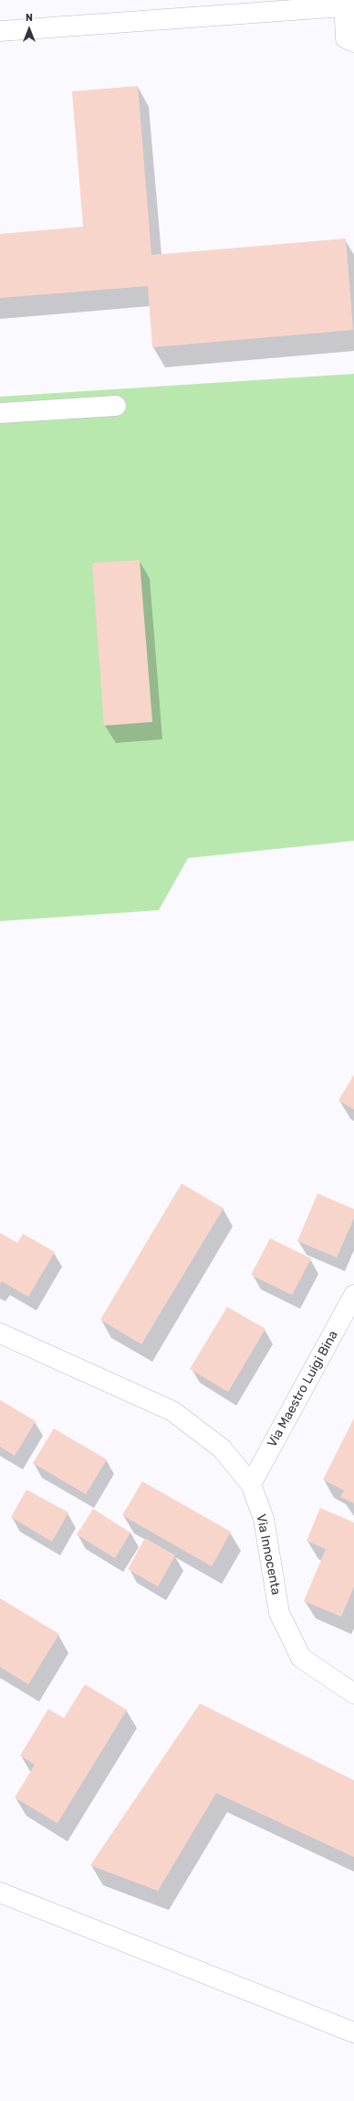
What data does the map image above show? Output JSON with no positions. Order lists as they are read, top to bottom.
{
  "streets": {
    "street": ["Via Maestro Luigi Bina", "Via Innocenta"]
  },
  "crossings": [
    ["Via Maestro Luigi Bina", "Via Innocenta"]
  ],
  "north": "top"
}
